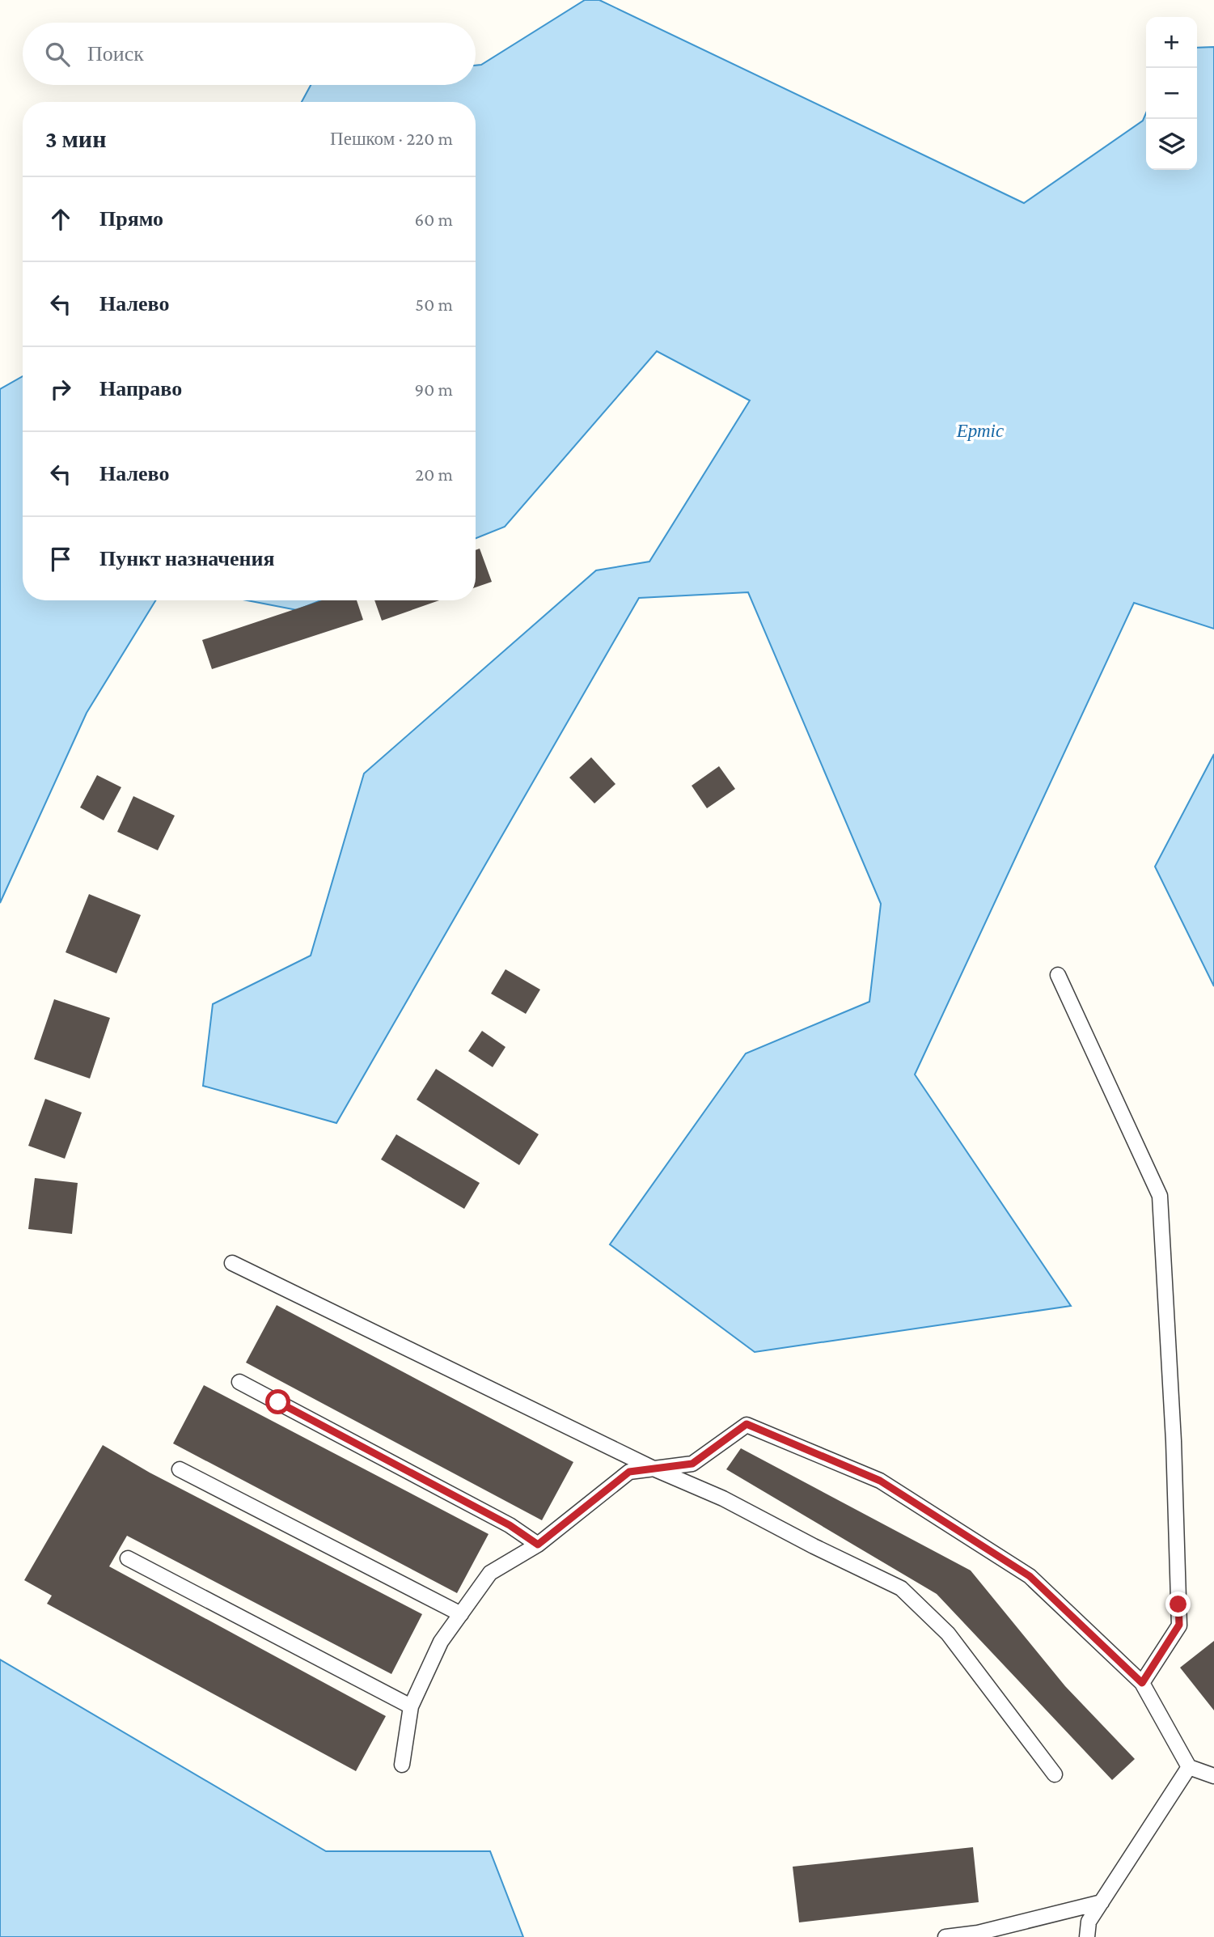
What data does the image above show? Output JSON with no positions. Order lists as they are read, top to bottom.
{
  "water": ["Ертіс"],
  "page": {
    "map_buttons": ["+", "−"],
    "search": "Поиск",
    "heading": ["3 мин", "Пешком · 220 m"],
    "list": [
      ["Прямо", "60 m"],
      ["Налево", "50 m"],
      ["Направо", "90 m"],
      ["Налево", "20 m"],
      "Пункт назначения"
    ]
  }
}
